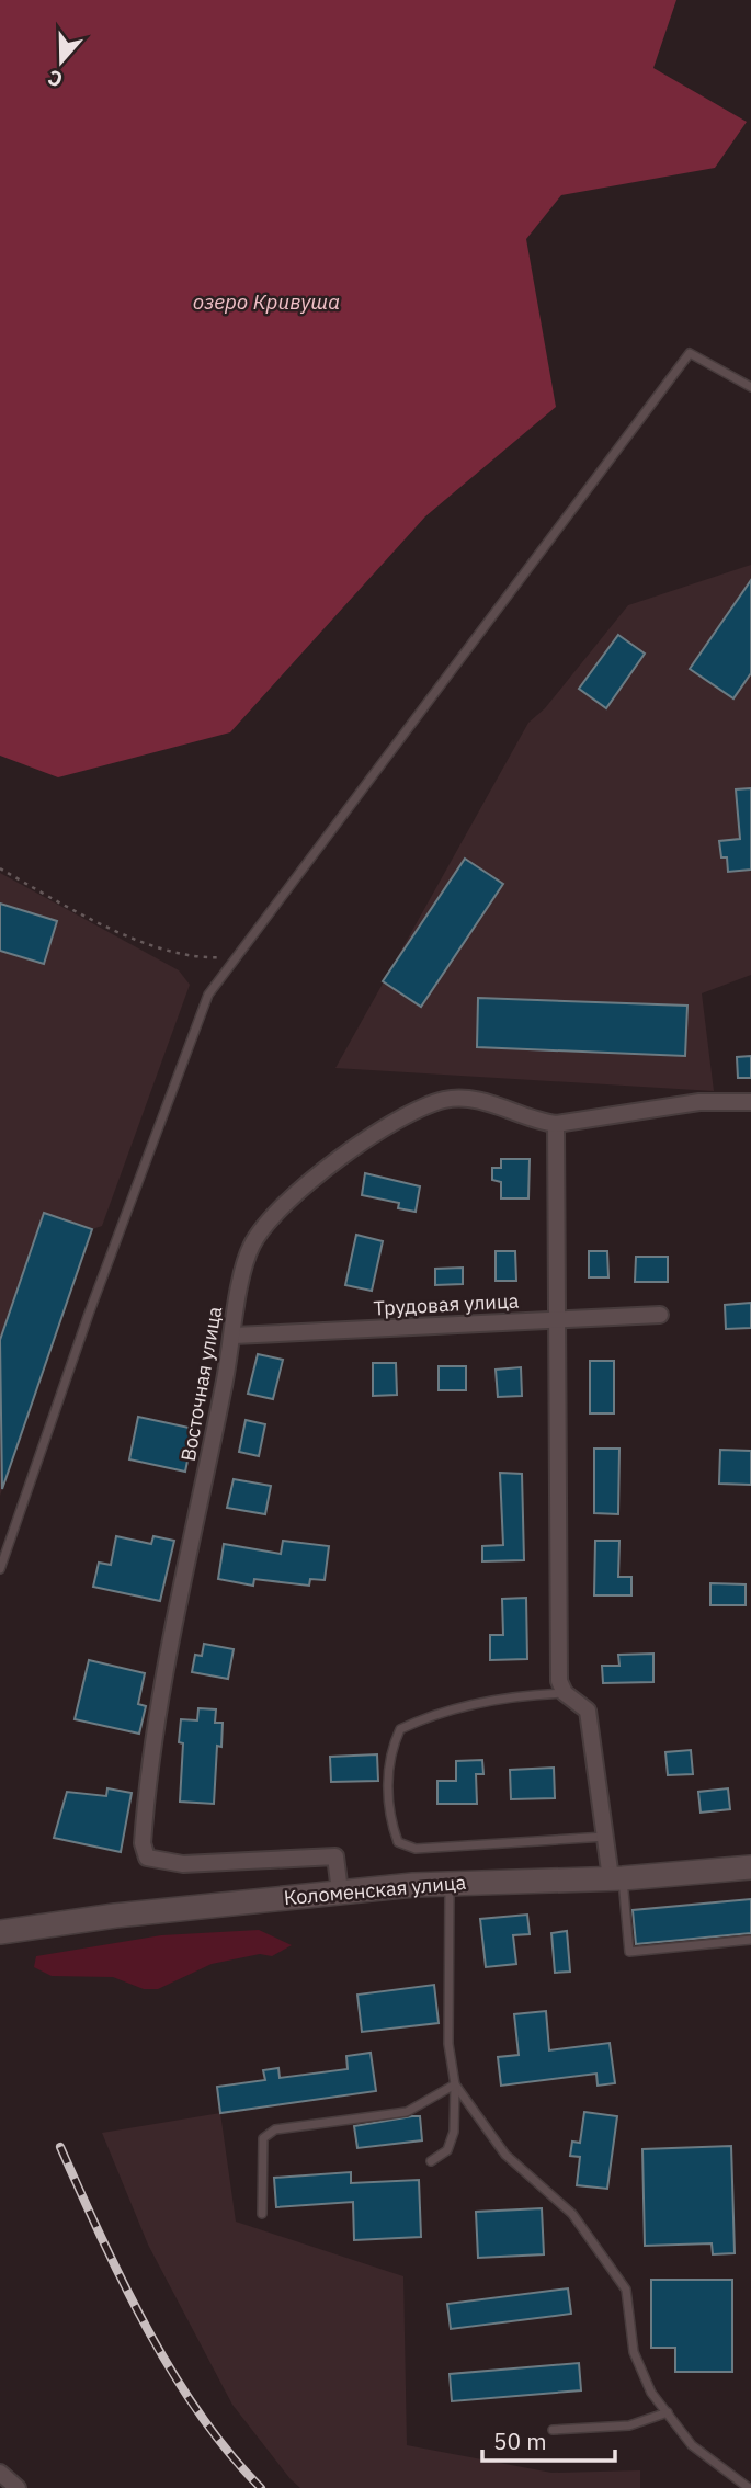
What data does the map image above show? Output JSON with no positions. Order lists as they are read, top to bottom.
{
  "streets": {
    "street": ["Трудовая улица", "Восточная улица", "Коломенская улица"]
  },
  "crossings": [
    ["Трудовая улица", "Восточная улица"],
    ["Восточная улица", "Коломенская улица"]
  ],
  "water": ["озеро Кривуша"],
  "scale_bar": "50 m",
  "north": "bottom"
}
